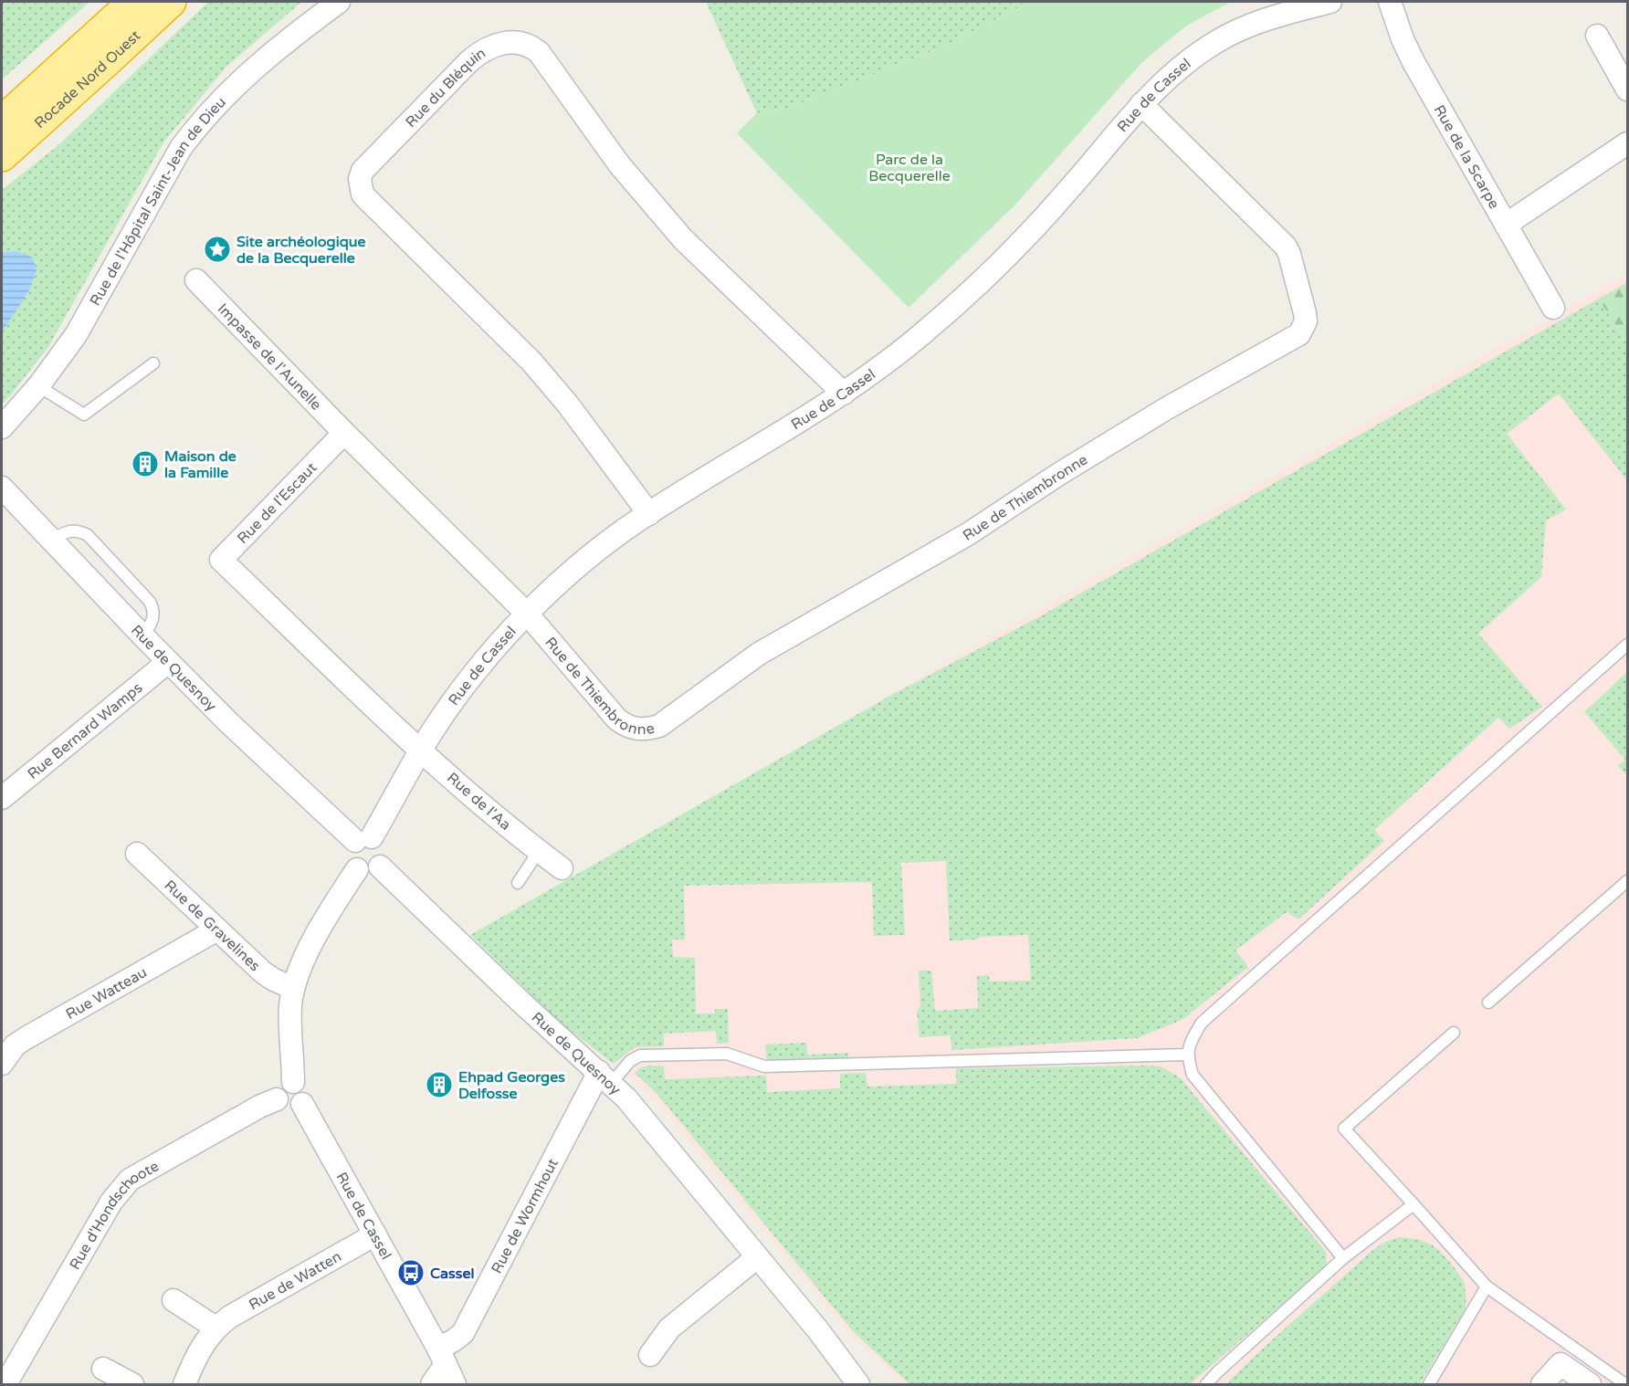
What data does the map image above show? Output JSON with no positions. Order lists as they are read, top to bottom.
{
  "streets": {
    "highway": ["Rocade Nord Ouest"],
    "street": [
      "Rue du Bléquin",
      "Rue de Cassel",
      "Rue de la Scarpe",
      "Rue de l'Hôpital Saint-Jean de Dieu",
      "Impasse de l'Aunelle",
      "Rue de Thiembronne",
      "Rue de l'Escaut",
      "Rue de Quesnoy",
      "Rue Bernard Wamps",
      "Rue de l'Aa",
      "Rue de Gravelines",
      "Rue Watteau",
      "Rue de Wormhout",
      "Rue d'Hondschoote",
      "Rue de Watten"
    ]
  },
  "crossings": [
    ["Rue du Bléquin", "Rue de Cassel"],
    ["Rue de Cassel", "Rue de Thiembronne"],
    ["Rue de Cassel", "Rue de l'Escaut"],
    ["Rue de Cassel", "Rue de Quesnoy"],
    ["Rue de Cassel", "Rue de l'Aa"],
    ["Rue de Cassel", "Rue de Gravelines"],
    ["Rue de Cassel", "Rue de Wormhout"],
    ["Rue de Cassel", "Rue d'Hondschoote"],
    ["Rue de Cassel", "Rue de Watten"],
    ["Impasse de l'Aunelle", "Rue de l'Escaut"],
    ["Rue de l'Escaut", "Rue de l'Aa"],
    ["Rue de Quesnoy", "Rue Bernard Wamps"],
    ["Rue de Quesnoy", "Rue de Wormhout"],
    ["Rue de Gravelines", "Rue Watteau"]
  ],
  "parks": ["Parc de la Becquerelle"],
  "places": {
    "place": ["Site archéologique de la Becquerelle"],
    "building": ["Maison de la Famille", "Ehpad Georges Delfosse"],
    "bus stop": ["Cassel"]
  }
}
